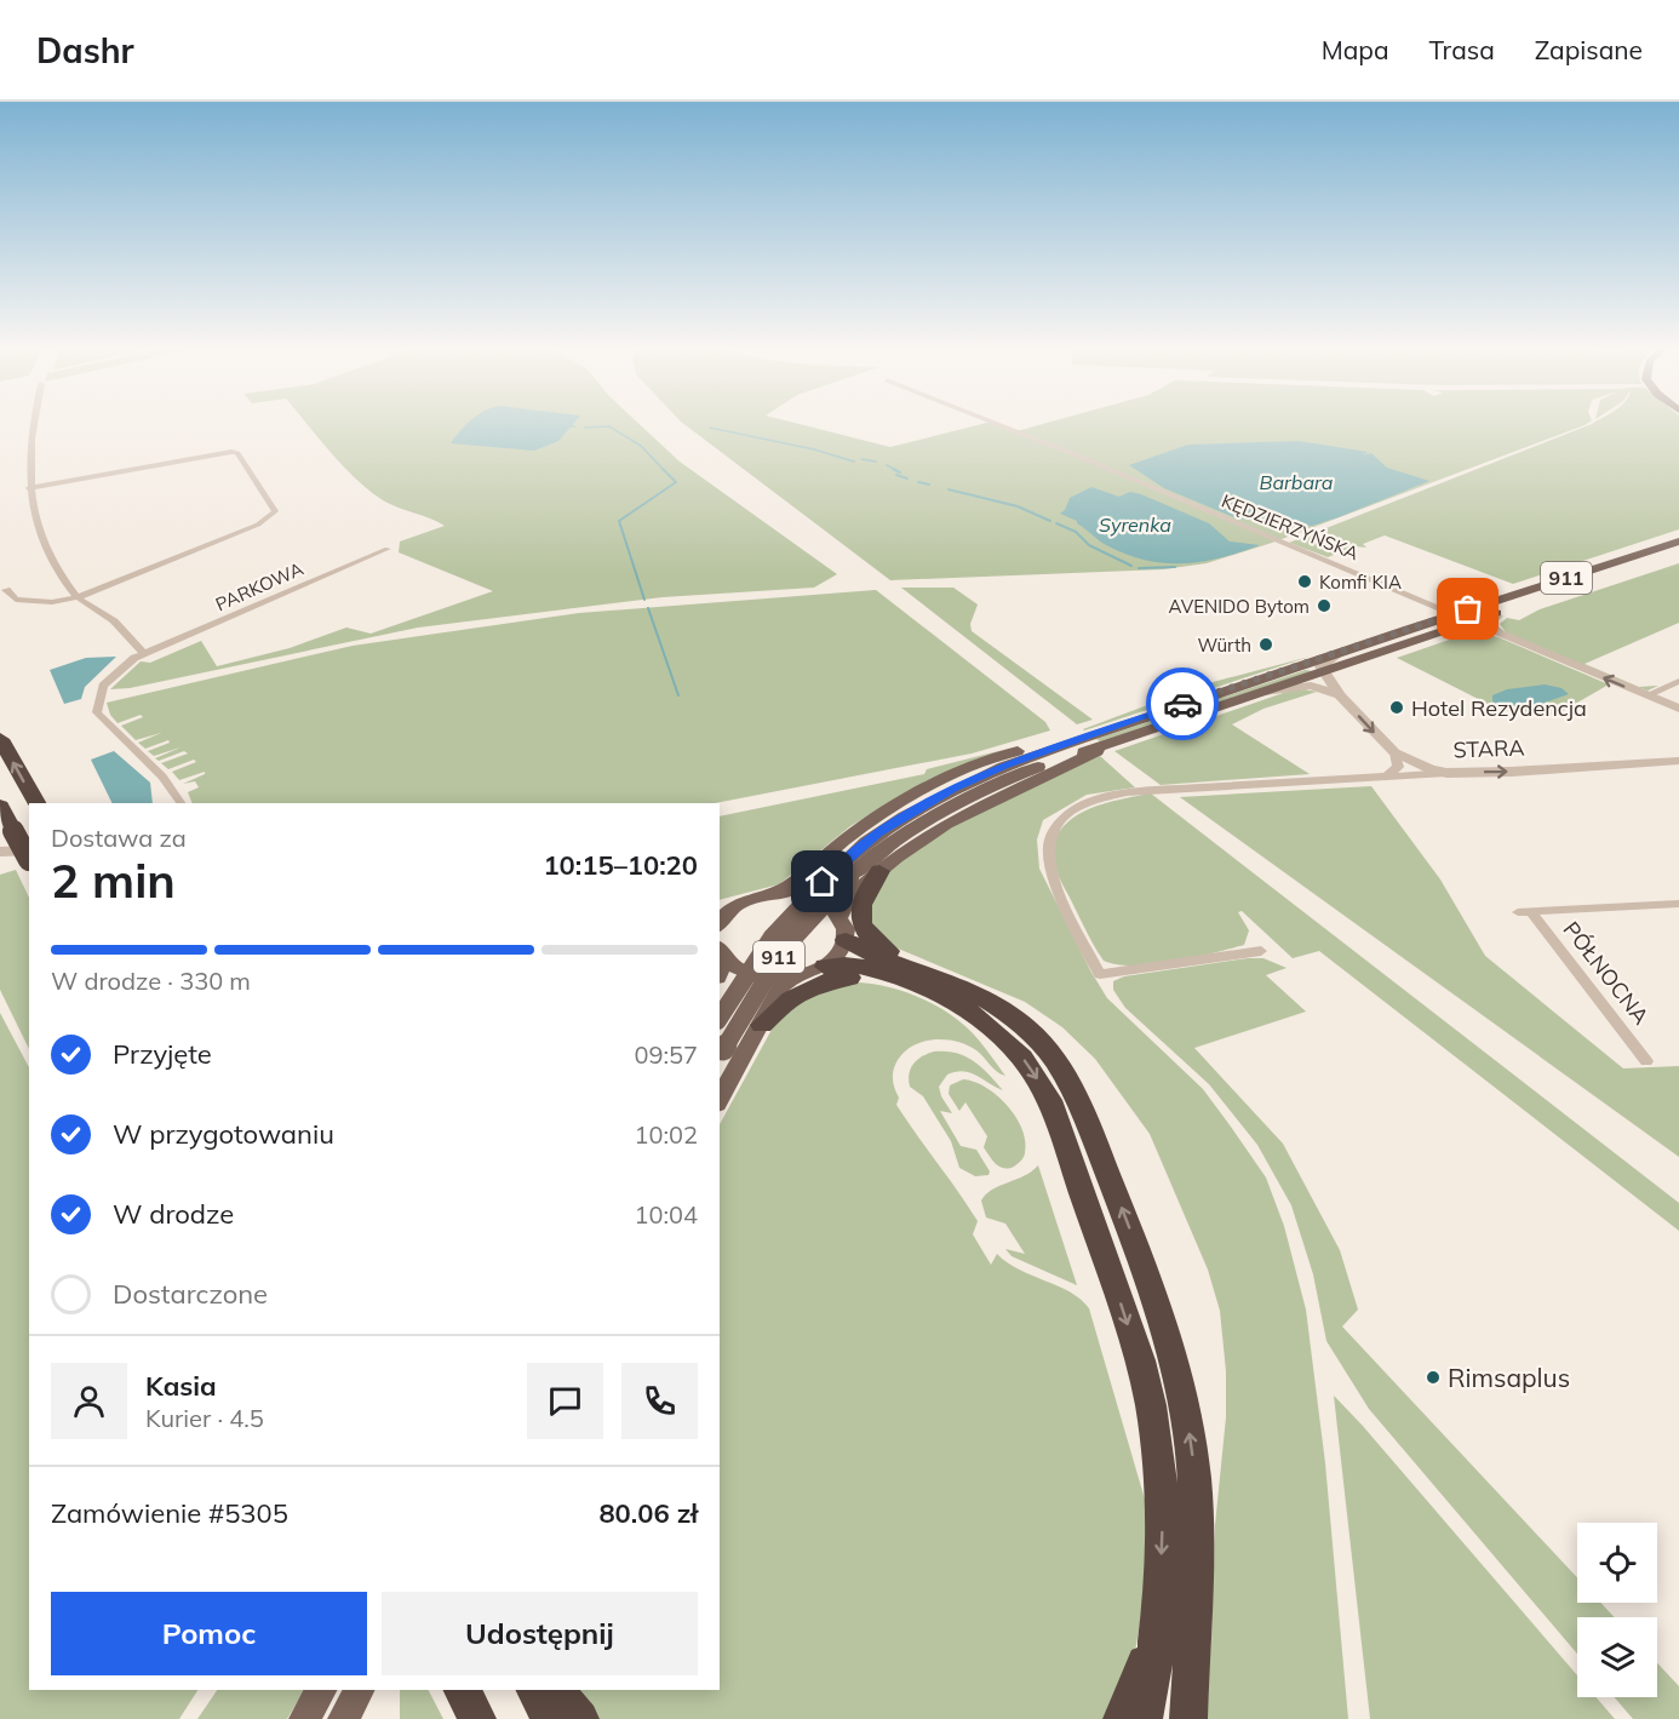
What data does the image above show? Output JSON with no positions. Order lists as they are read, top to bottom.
{
  "streets": {
    "main road": ["911"],
    "street": [
      "KĘDZIERZYŃSKA",
      "PARKOWA",
      "STARA",
      "PÓŁNOCNA"
    ]
  },
  "crossings": [
    ["KĘDZIERZYŃSKA", "911"],
    ["911", "STARA"]
  ],
  "one_way": ["STARA"],
  "water": ["Barbara", "Syrenka"],
  "places": [
    "Komfi KIA",
    "AVENIDO Bytom",
    "Würth",
    "Hotel Rezydencja",
    "Rimsaplus"
  ],
  "page": {
    "header": "Dashr",
    "nav": ["Mapa", "Trasa", "Zapisane"],
    "heading": ["2 min", "Dostawa za", "10:15–10:20"],
    "panel": [
      "Kasia",
      "Kurier · 4.5",
      "Zamówienie #5305",
      "80.06 zł"
    ],
    "bar": "W drodze · 330 m",
    "list": [
      ["Przyjęte", "09:57"],
      ["W przygotowaniu", "10:02"],
      ["W drodze", "10:04"],
      "Dostarczone"
    ],
    "buttons": ["Pomoc", "Udostępnij"]
  }
}
